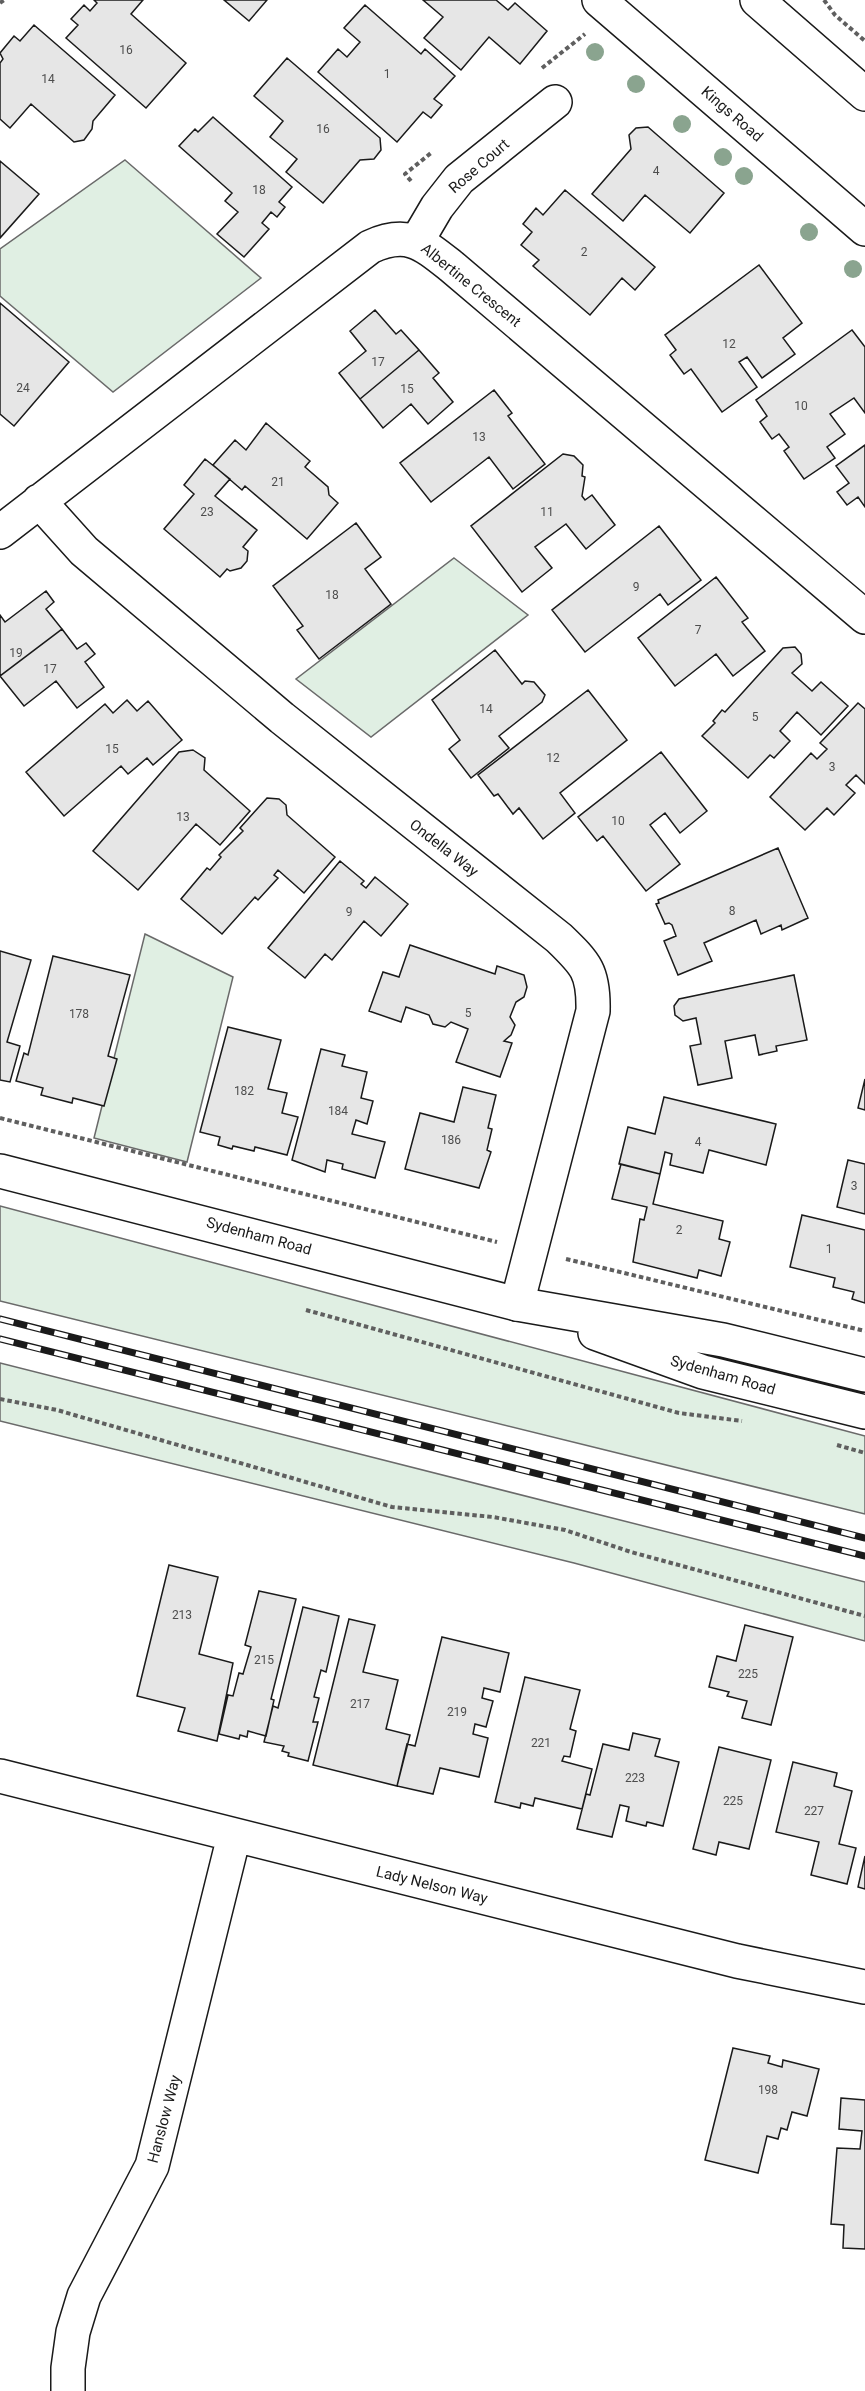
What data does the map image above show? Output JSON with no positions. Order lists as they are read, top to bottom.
{
  "streets": {
    "street": [
      "Kings Road",
      "Rose Court",
      "Albertine Crescent",
      "Ondella Way",
      "Sydenham Road",
      "Lady Nelson Way",
      "Hanslow Way"
    ]
  },
  "crossings": [
    ["Rose Court", "Albertine Crescent"],
    ["Albertine Crescent", "Ondella Way"],
    ["Ondella Way", "Sydenham Road"],
    ["Lady Nelson Way", "Hanslow Way"]
  ],
  "house_numbers": [
    "16",
    "1",
    "14",
    "16",
    "4",
    "18",
    "2",
    "12",
    "17",
    "24",
    "15",
    "10",
    "13",
    "21",
    "23",
    "11",
    "9",
    "18",
    "7",
    "19",
    "17",
    "14",
    "5",
    "15",
    "12",
    "3",
    "13",
    "10",
    "8",
    "9",
    "5",
    "178",
    "182",
    "184",
    "186",
    "4",
    "3",
    "2",
    "1",
    "213",
    "215",
    "225",
    "217",
    "219",
    "221",
    "223",
    "225",
    "227",
    "198"
  ]
}
